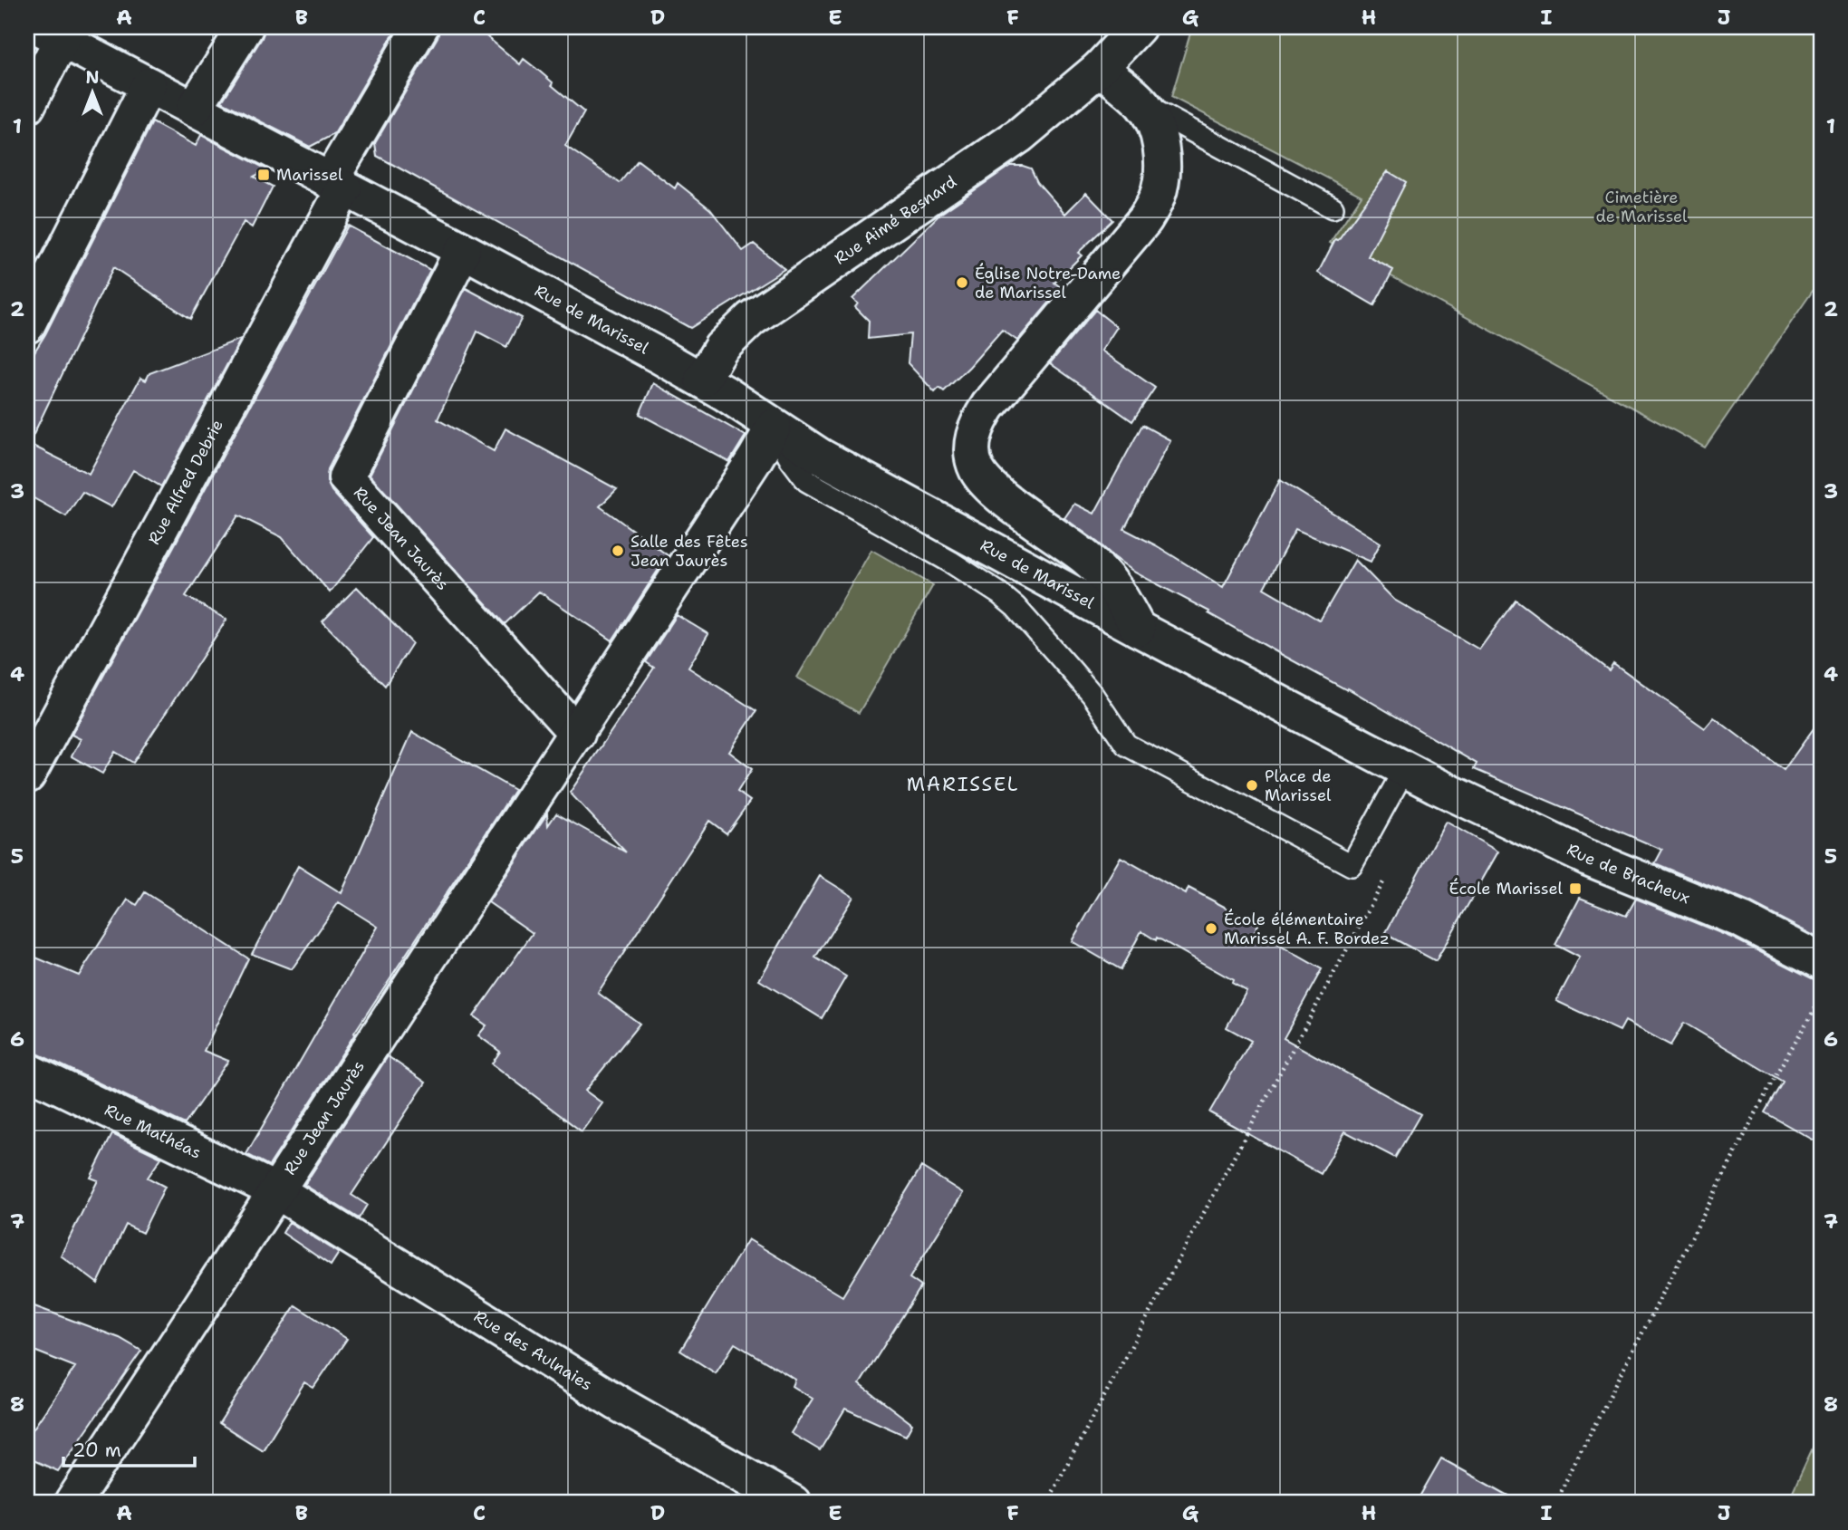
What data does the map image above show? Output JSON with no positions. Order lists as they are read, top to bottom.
{
  "streets": {
    "street": [
      "Rue Aimé Besnard",
      "Rue de Marissel",
      "Rue Alfred Debrie",
      "Rue Jean Jaurès",
      "Rue de Bracheux",
      "Rue Mathéas",
      "Rue des Aulnaies"
    ]
  },
  "crossings": [
    ["Rue Aimé Besnard", "Rue de Marissel"],
    ["Rue de Marissel", "Rue Alfred Debrie"],
    ["Rue de Marissel", "Rue Jean Jaurès"],
    ["Rue de Marissel", "Rue de Bracheux"],
    ["Rue Jean Jaurès", "Rue Mathéas"],
    ["Rue Jean Jaurès", "Rue des Aulnaies"],
    ["Rue Mathéas", "Rue des Aulnaies"]
  ],
  "districts": ["MARISSEL"],
  "parks": ["Cimetière de Marissel"],
  "places": {
    "transit": ["Marissel", "École Marissel"],
    "other": [
      "Église Notre-Dame de Marissel",
      "Salle des Fêtes Jean Jaurès",
      "Place de Marissel",
      "École élémentaire Marissel A. F. Bordez"
    ]
  },
  "scale_bar": "20 m",
  "north": "top",
  "grid": {
    "columns": [
      "A",
      "B",
      "C",
      "D",
      "E",
      "F",
      "G",
      "H",
      "I",
      "J"
    ],
    "rows": [
      "1",
      "2",
      "3",
      "4",
      "5",
      "6",
      "7",
      "8"
    ]
  }
}
